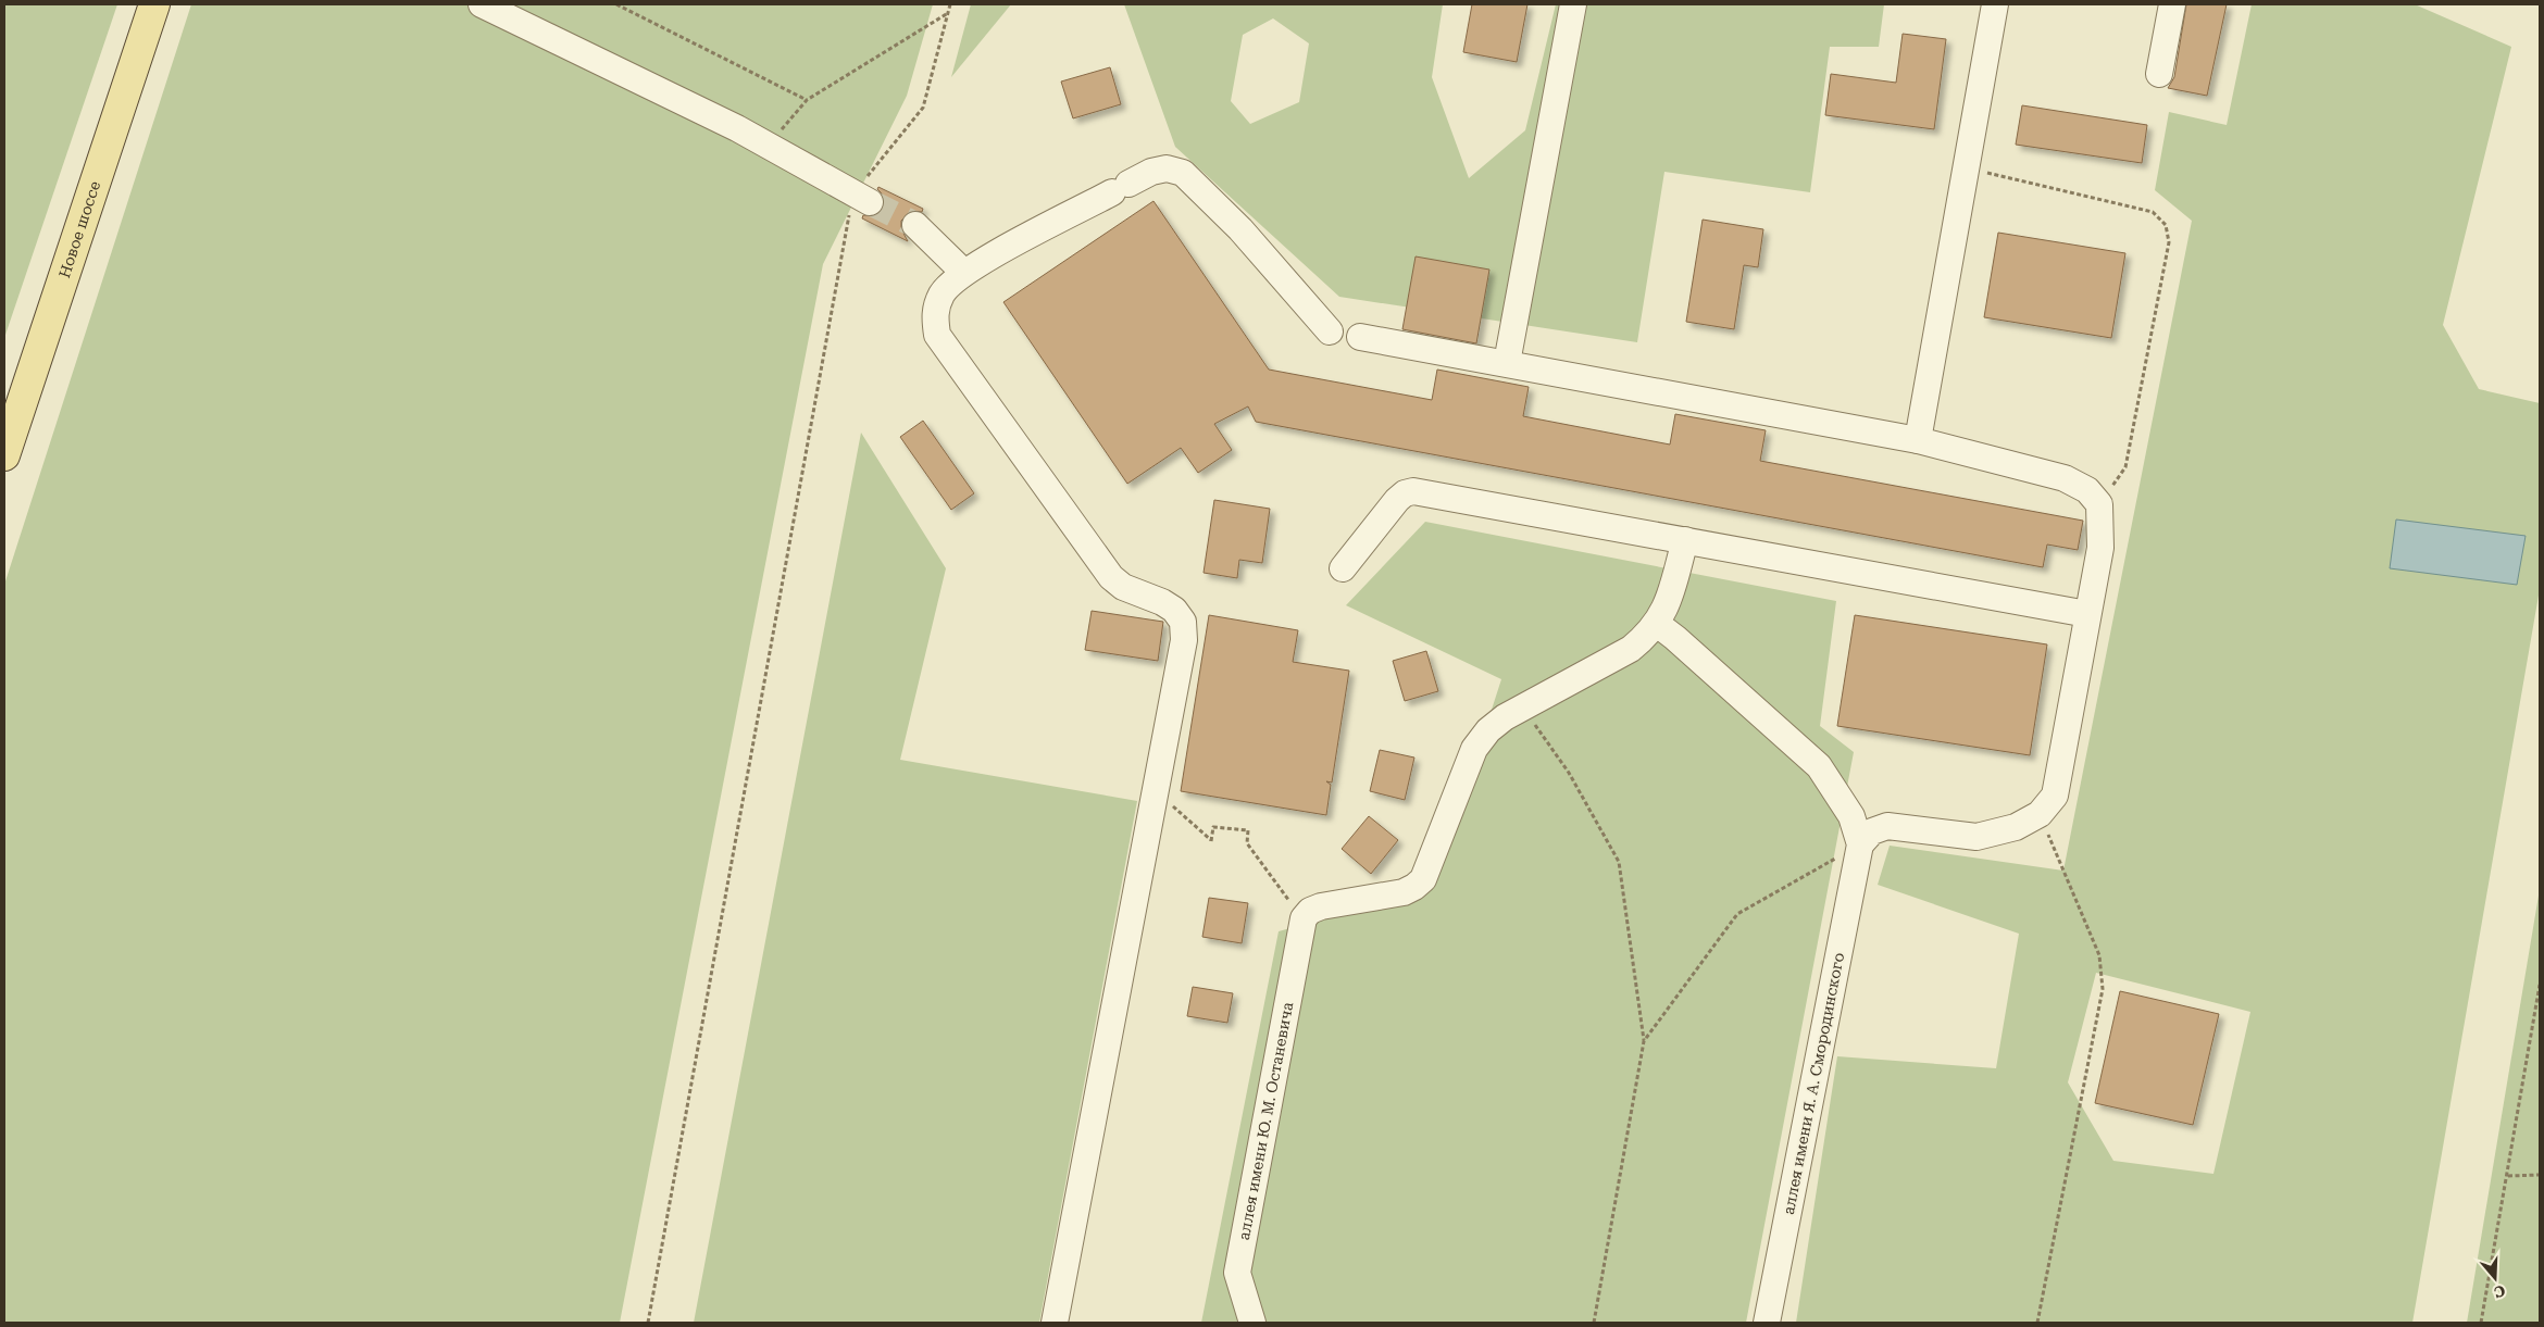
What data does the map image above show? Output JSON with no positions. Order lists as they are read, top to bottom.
{
  "streets": {
    "main road": ["Новое шоссе"],
    "street": ["аллея имени Я. А. Смородинского", "аллея имени Ю. М. Останевича"]
  },
  "north": "bottom"
}
